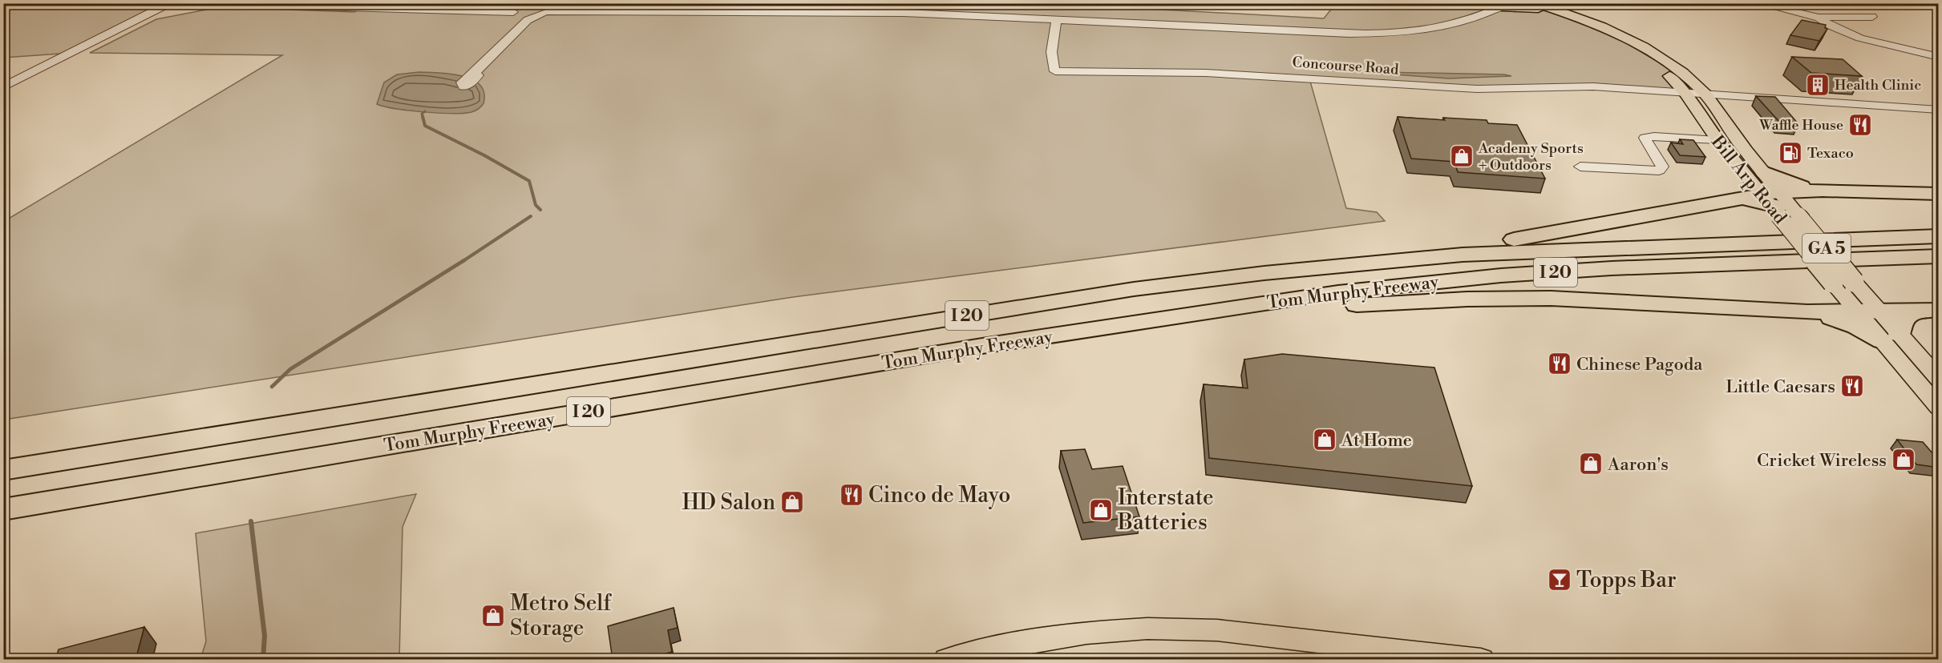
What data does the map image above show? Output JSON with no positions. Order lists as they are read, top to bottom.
{
  "streets": {
    "highway": ["I 20", "Tom Murphy Freeway"],
    "main road": ["Bill Arp Road", "GA 5"],
    "street": ["Concourse Road"]
  },
  "crossings": [
    ["Concourse Road", "Bill Arp Road"]
  ],
  "places": {
    "building": ["Health Clinic"],
    "restaurant": [
      "Waffle House",
      "Chinese Pagoda",
      "Little Caesars",
      "Cinco de Mayo"
    ],
    "fuel station": ["Texaco"],
    "shop": [
      "Academy Sports + Outdoors",
      "At Home",
      "Cricket Wireless",
      "Aaron's",
      "HD Salon",
      "Interstate Batteries",
      "Metro Self Storage"
    ],
    "bar": ["Topps Bar"]
  }
}
